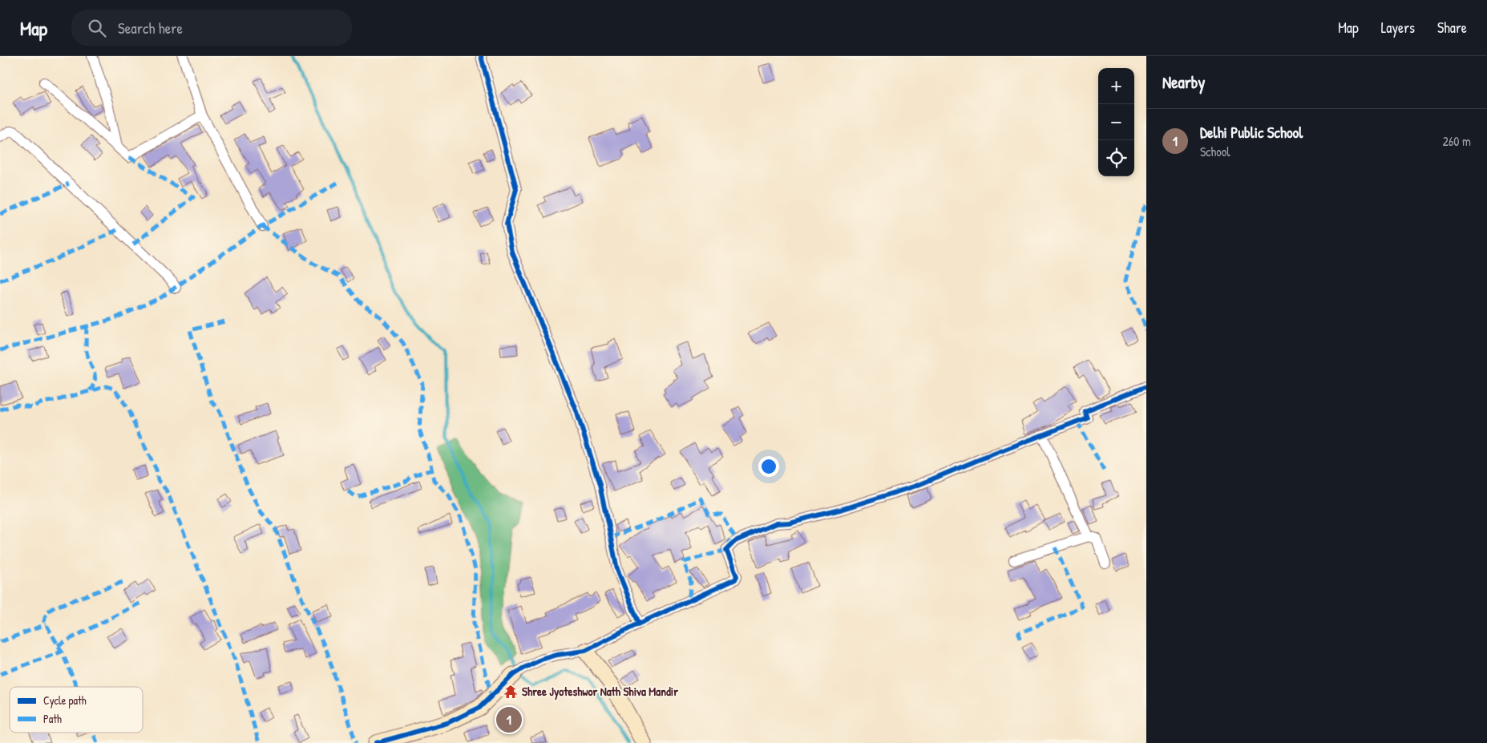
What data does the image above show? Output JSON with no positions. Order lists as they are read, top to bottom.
{
  "places": {
    "temple": ["Shree Jyoteshwor Nath Shiva Mandir"]
  },
  "legend": ["Cycle path", "Path"],
  "page": {
    "header": "Map",
    "search": "Search here",
    "nav": ["Map", "Layers", "Share"],
    "heading": "Nearby",
    "map_buttons": ["+", "−"],
    "list": [
      {
        "mark": "1",
        "name": "Delhi Public School",
        "note": "School",
        "value": "260 m"
      }
    ],
    "pins": "1"
  }
}
